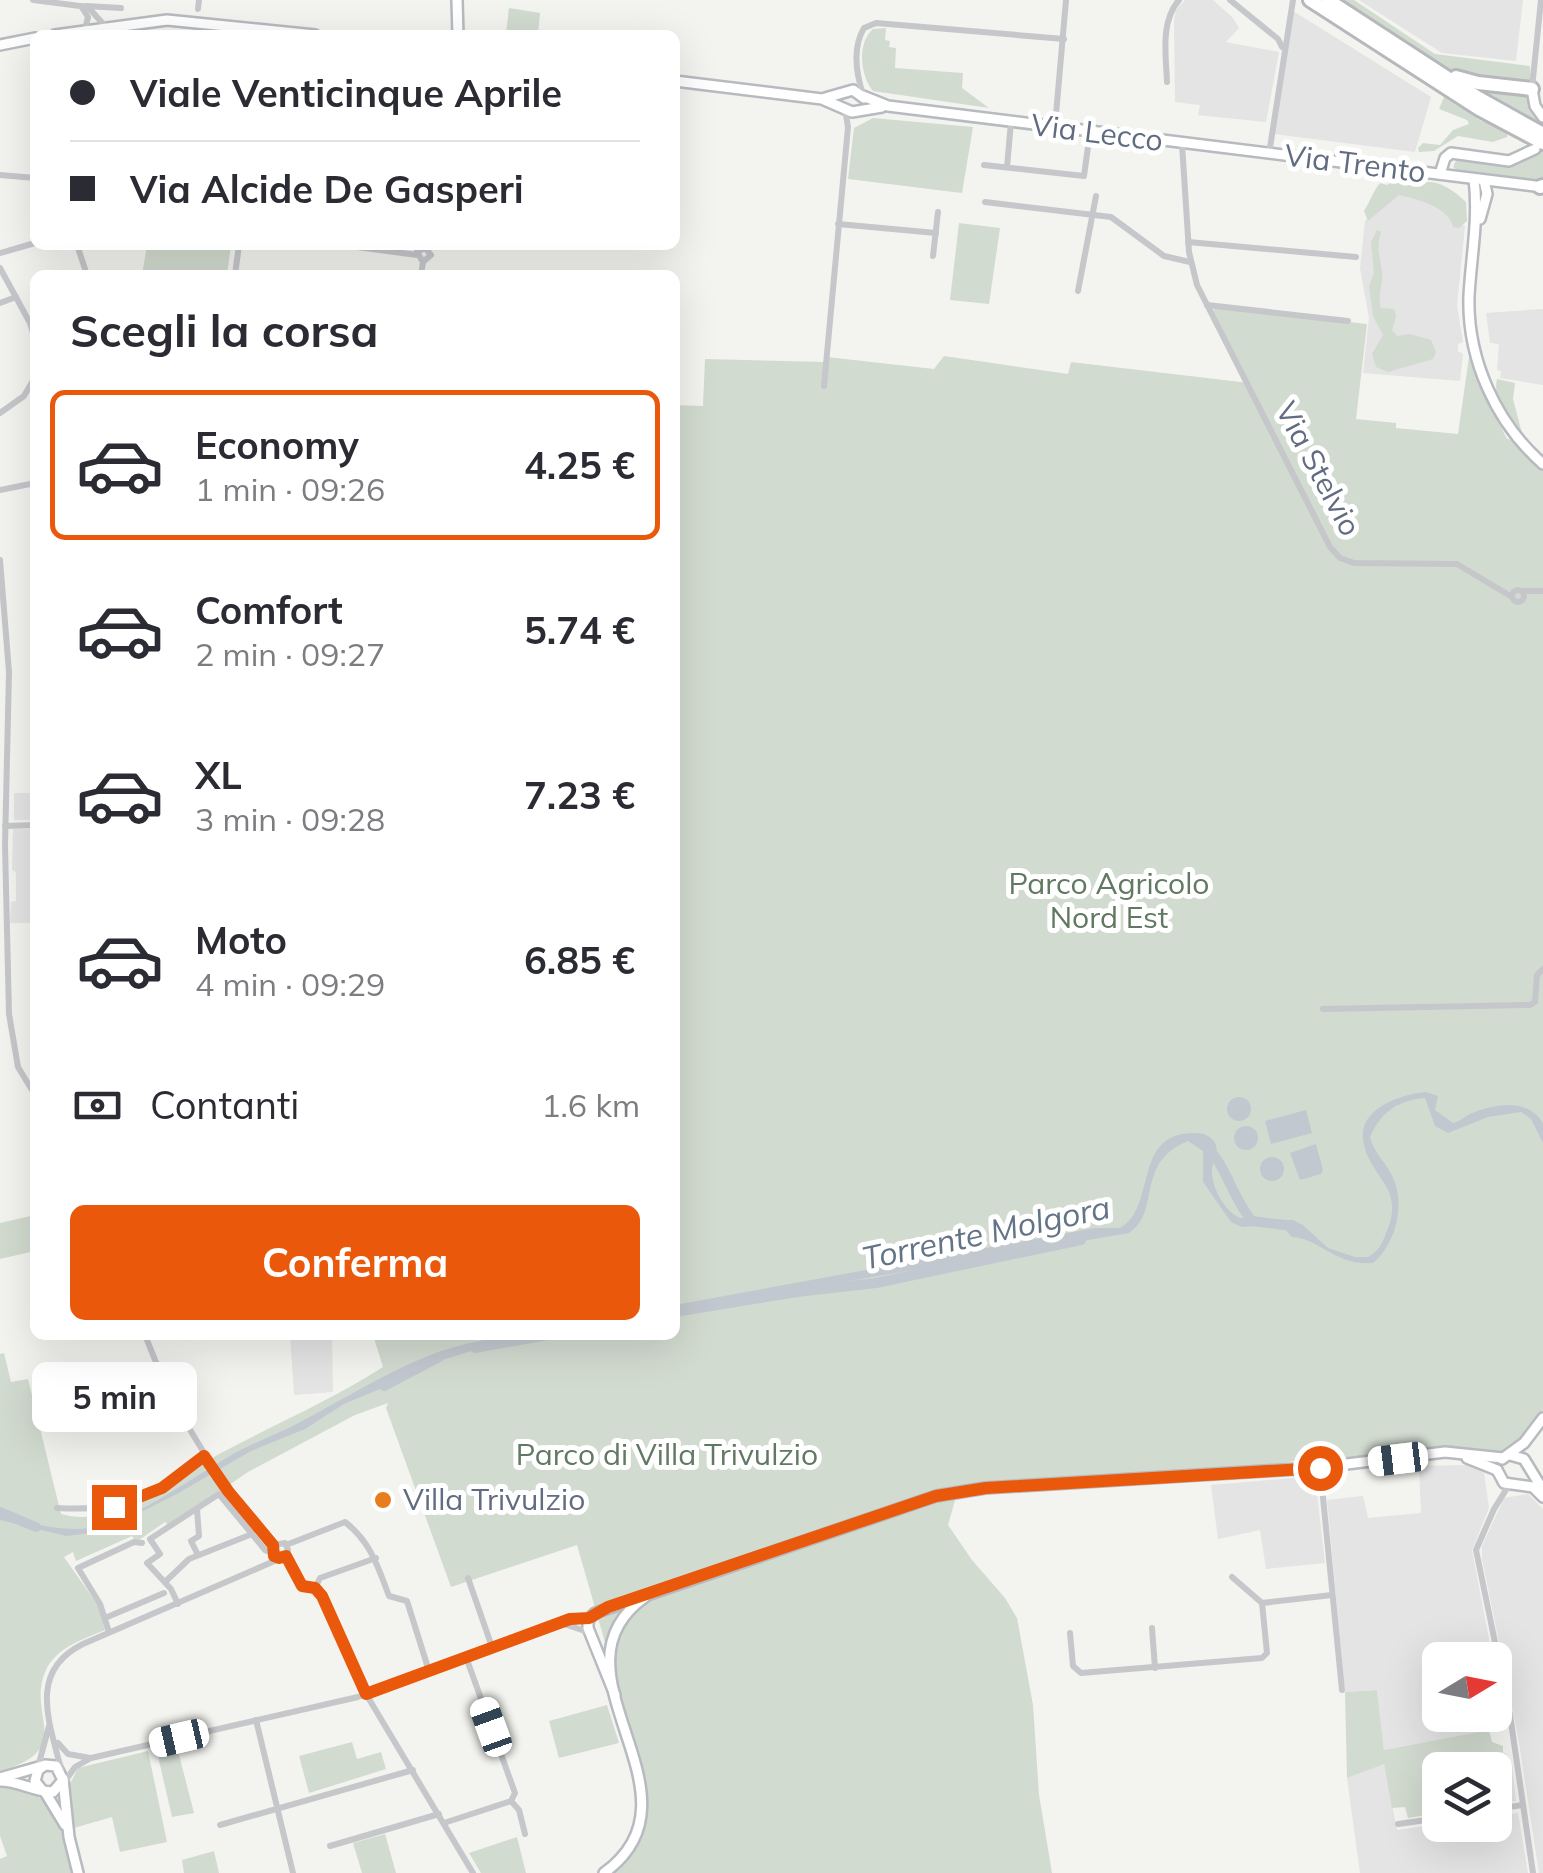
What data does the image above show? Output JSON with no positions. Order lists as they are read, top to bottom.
{
  "streets": {
    "street": ["Via Lecco", "Via Trento", "Via Stelvio"]
  },
  "crossings": [
    ["Via Lecco", "Via Trento"],
    ["Via Lecco", "Via Stelvio"],
    ["Via Trento", "Via Stelvio"]
  ],
  "water": ["Torrente Molgora"],
  "parks": ["Parco Agricolo Nord Est", "Parco di Villa Trivulzio"],
  "places": ["Villa Trivulzio"],
  "north": "right",
  "page": {
    "banner": ["Viale Venticinque Aprile", "Via Alcide De Gasperi"],
    "heading": "Scegli la corsa",
    "list": [
      {
        "name": "Economy",
        "note": "1 min · 09:26",
        "value": "4.25 €"
      },
      {
        "name": "Comfort",
        "note": "2 min · 09:27",
        "value": "5.74 €"
      },
      {
        "name": "XL",
        "note": "3 min · 09:28",
        "value": "7.23 €"
      },
      {
        "name": "Moto",
        "note": "4 min · 09:29",
        "value": "6.85 €"
      }
    ],
    "pay": ["Contanti", "1.6 km"],
    "buttons": "Conferma",
    "bubble": "5 min"
  }
}
